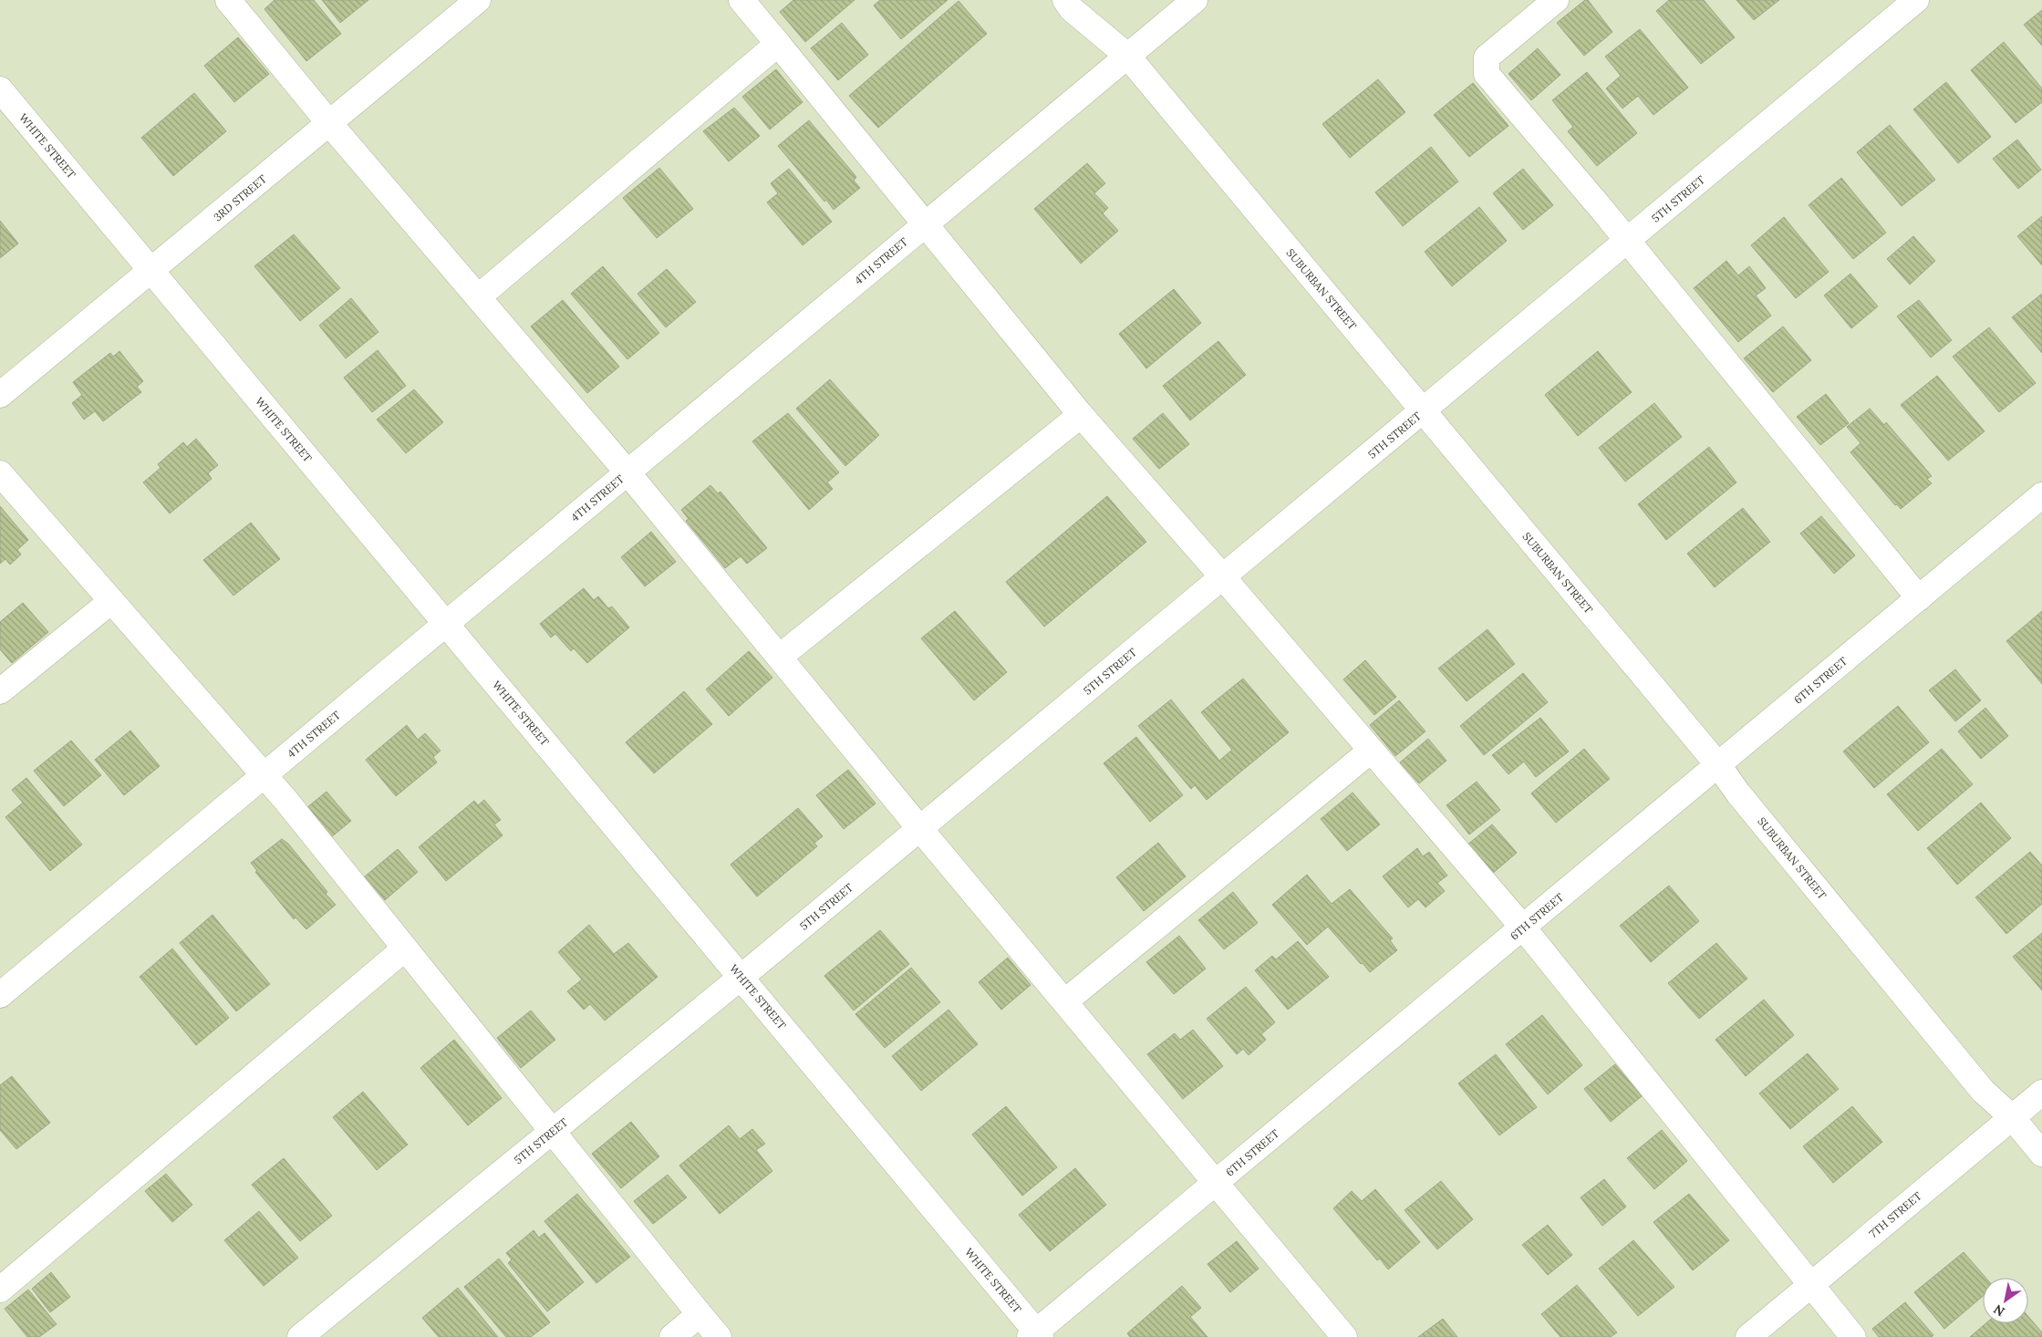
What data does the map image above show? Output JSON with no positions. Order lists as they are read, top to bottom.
{
  "streets": {
    "street": [
      "WHITE STREET",
      "3RD STREET",
      "5TH STREET",
      "4TH STREET",
      "SUBURBAN STREET",
      "6TH STREET",
      "7TH STREET"
    ]
  },
  "crossings": [
    ["WHITE STREET", "3RD STREET"],
    ["WHITE STREET", "5TH STREET"],
    ["WHITE STREET", "4TH STREET"],
    ["WHITE STREET", "6TH STREET"],
    ["5TH STREET", "SUBURBAN STREET"],
    ["4TH STREET", "SUBURBAN STREET"],
    ["SUBURBAN STREET", "6TH STREET"],
    ["SUBURBAN STREET", "7TH STREET"]
  ],
  "north": "bottom left"
}
